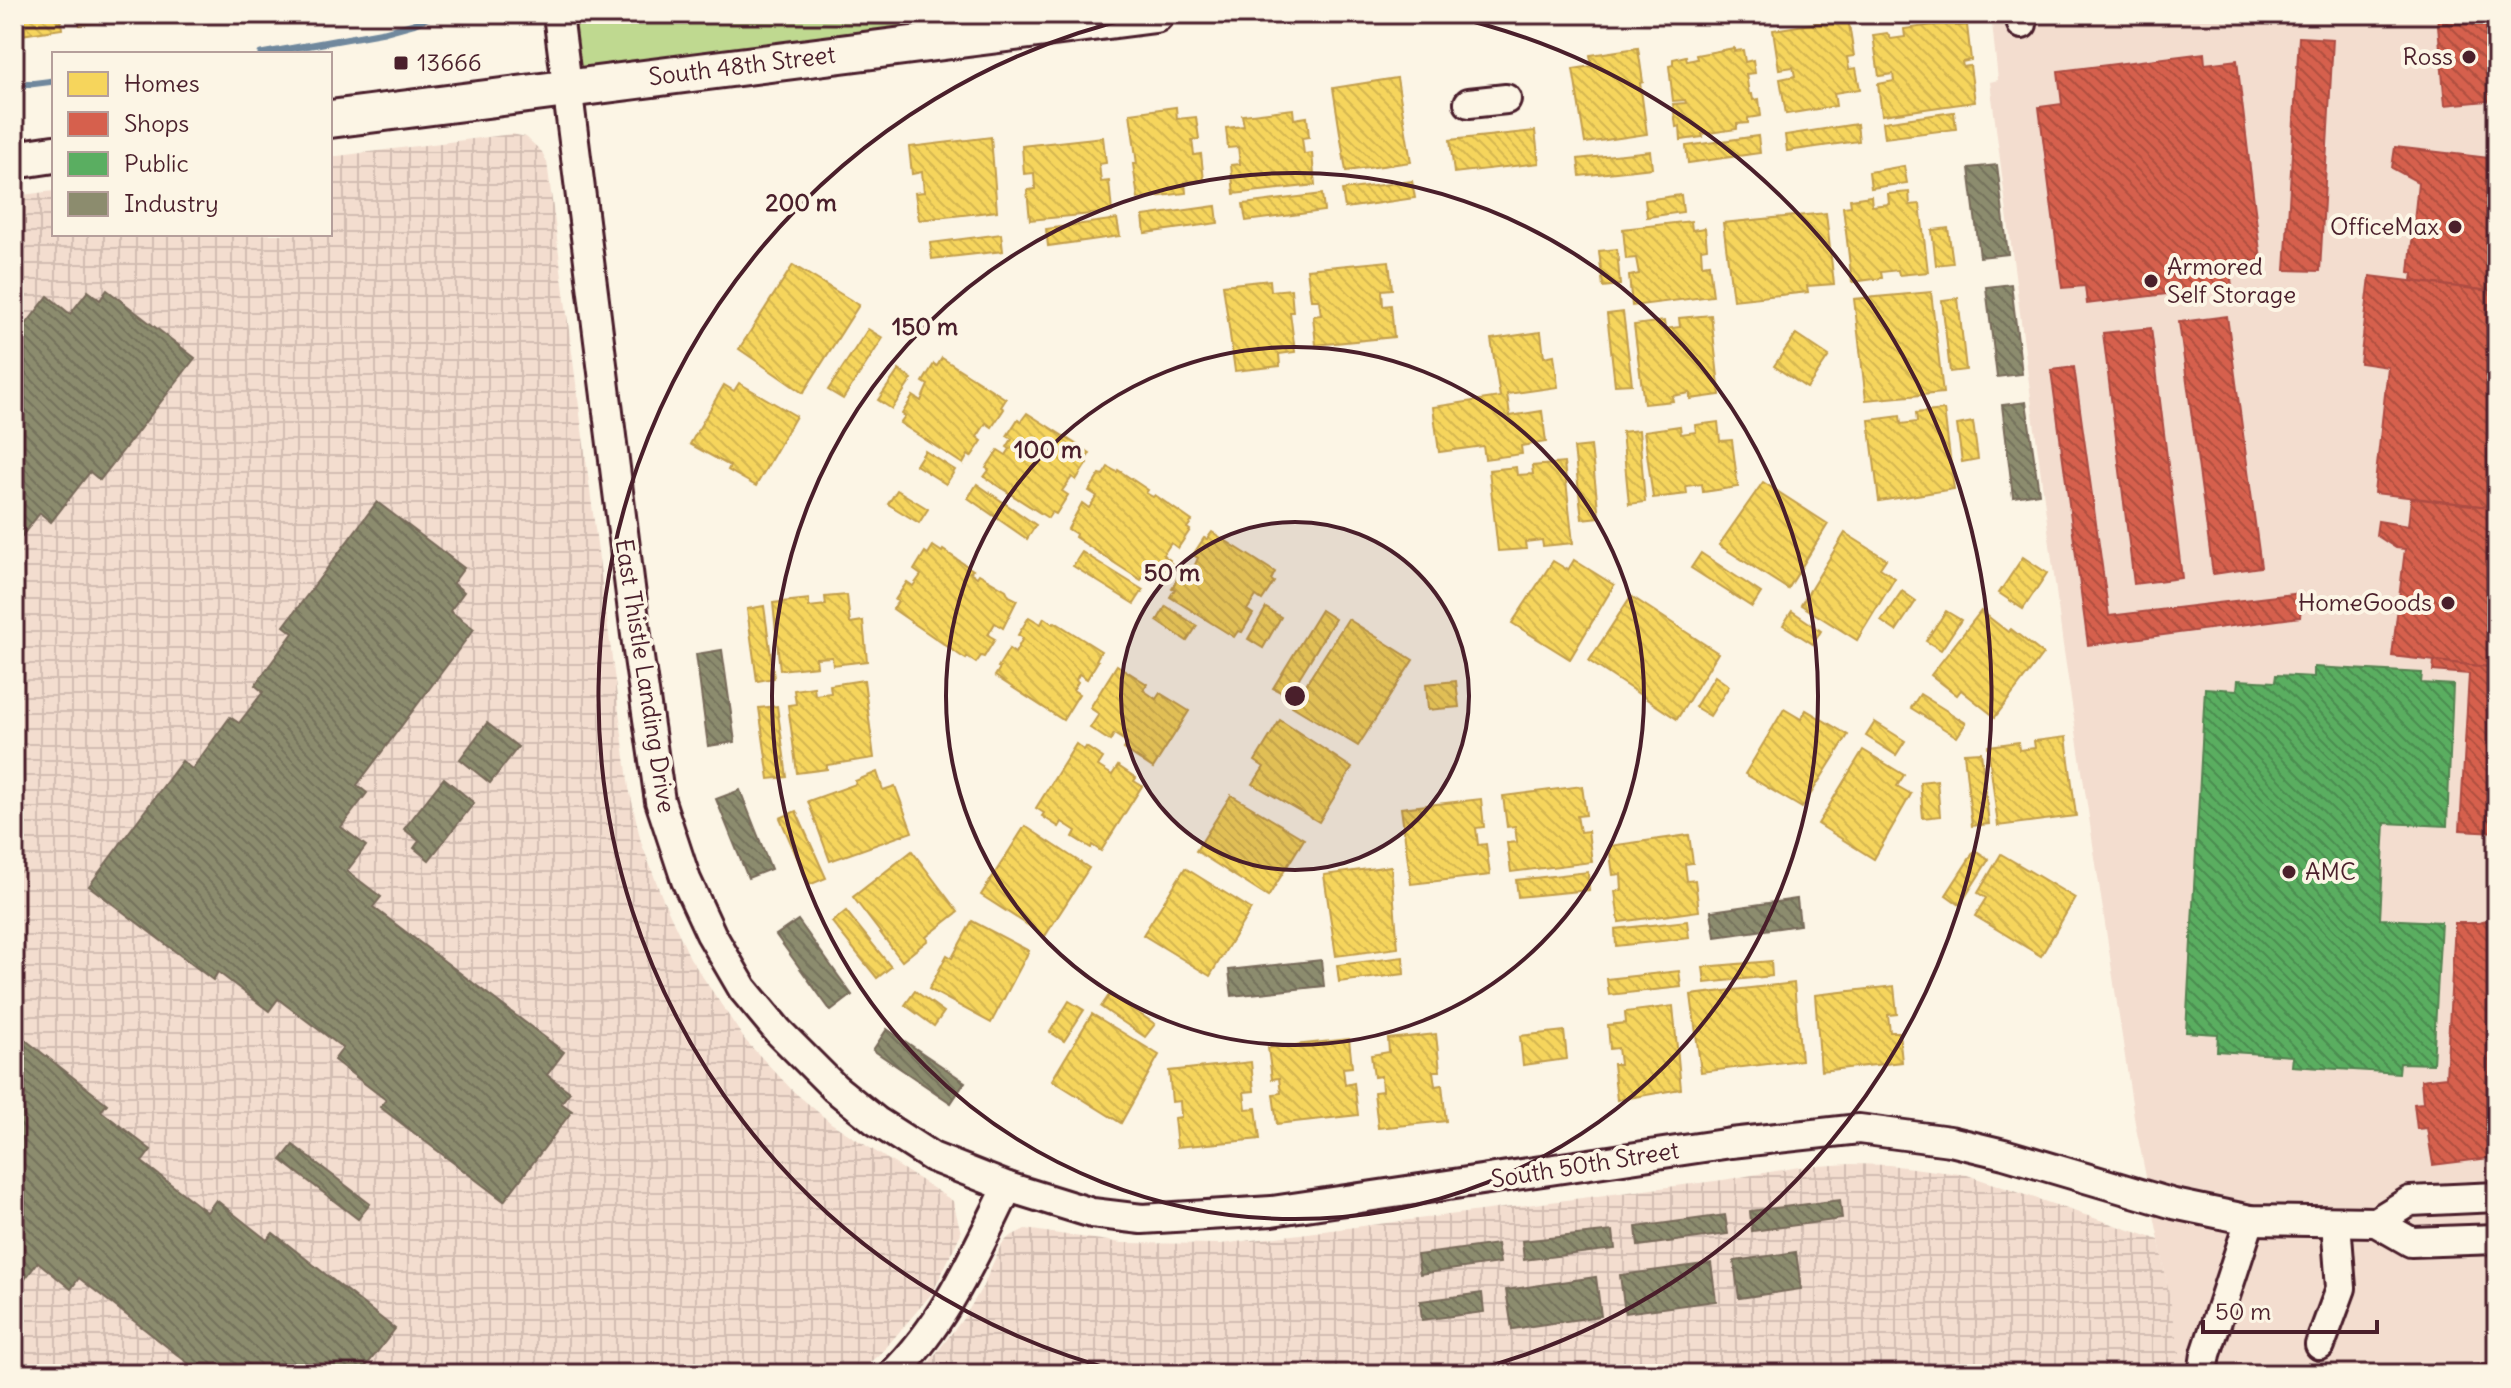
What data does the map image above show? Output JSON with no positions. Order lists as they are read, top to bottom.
{
  "streets": {
    "main road": ["South 48th Street"],
    "street": ["East Thistle Landing Drive", "South 50th Street"]
  },
  "crossings": [
    ["South 48th Street", "East Thistle Landing Drive"],
    ["East Thistle Landing Drive", "South 50th Street"]
  ],
  "places": {
    "other": [
      "Ross",
      "OfficeMax",
      "Armored Self Storage",
      "HomeGoods",
      "AMC"
    ],
    "transit": ["13666"]
  },
  "legend": [
    "Homes",
    "Shops",
    "Public",
    "Industry"
  ],
  "scale_bar": "50 m",
  "rings": [
    "200 m",
    "150 m",
    "100 m",
    "50 m"
  ]
}
